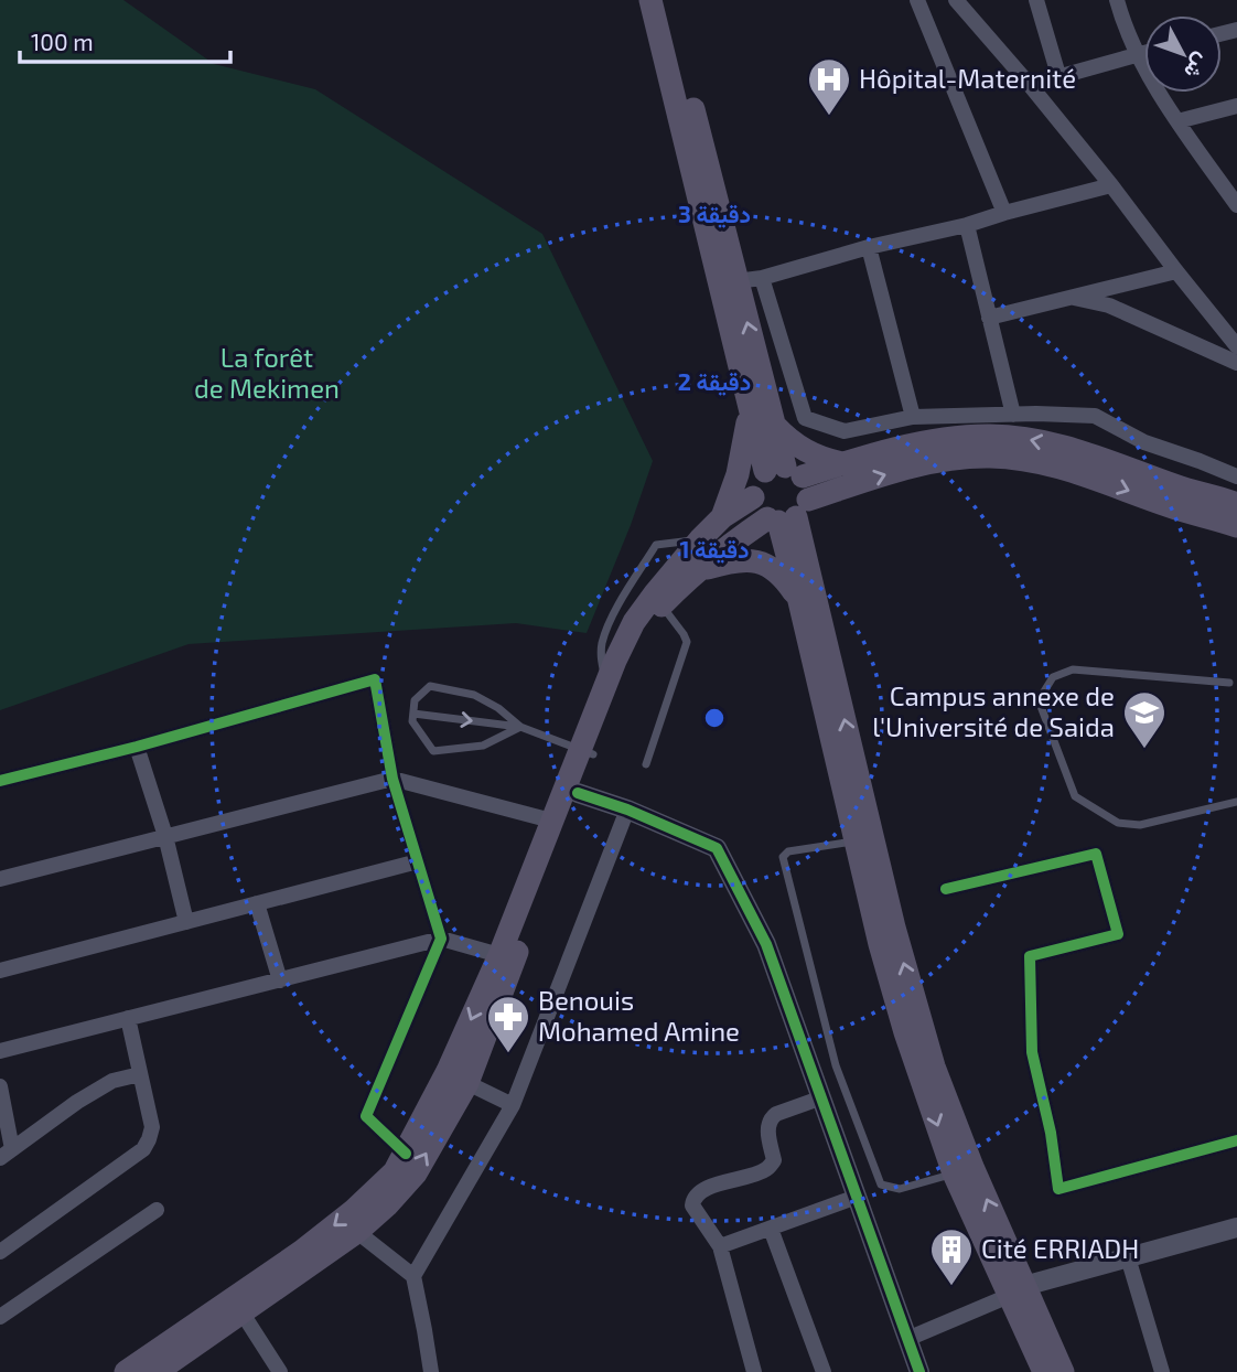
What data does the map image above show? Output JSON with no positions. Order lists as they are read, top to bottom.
{
  "parks": ["La forêt de Mekimen"],
  "places": {
    "hospital": ["Hôpital-Maternité"],
    "school or university": ["Campus annexe de l'Université de Saida"],
    "pharmacy": ["Benouis Mohamed Amine"],
    "building": ["Cité ERRIADH"]
  },
  "scale_bar": "100 m",
  "north": "bottom right",
  "rings": ["3 دقيقة", "2 دقيقة", "1 دقيقة"]
}
